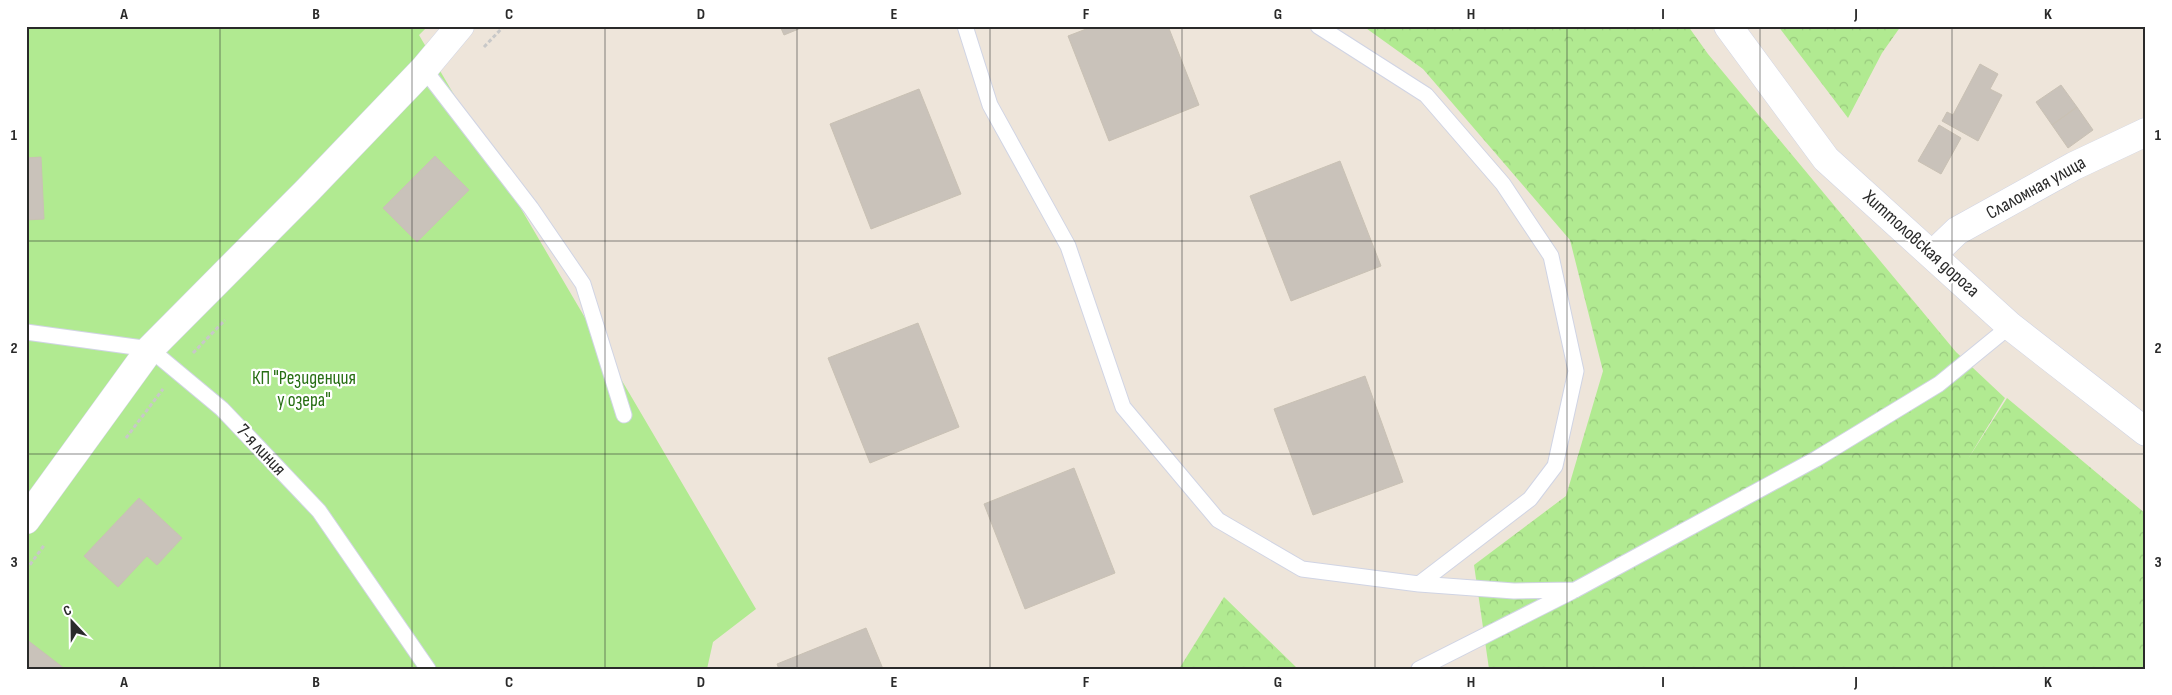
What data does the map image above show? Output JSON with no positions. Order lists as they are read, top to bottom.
{
  "streets": {
    "street": ["Слаломная улица", "Хиттоловская дорога"],
    "lane": ["7-я линия"]
  },
  "crossings": [
    ["Слаломная улица", "Хиттоловская дорога"]
  ],
  "parks": ["КП \"Резиденция у озера\""],
  "north": "top",
  "grid": {
    "columns": [
      "A",
      "B",
      "C",
      "D",
      "E",
      "F",
      "G",
      "H",
      "I",
      "J",
      "K"
    ],
    "rows": ["1", "2", "3"]
  }
}
